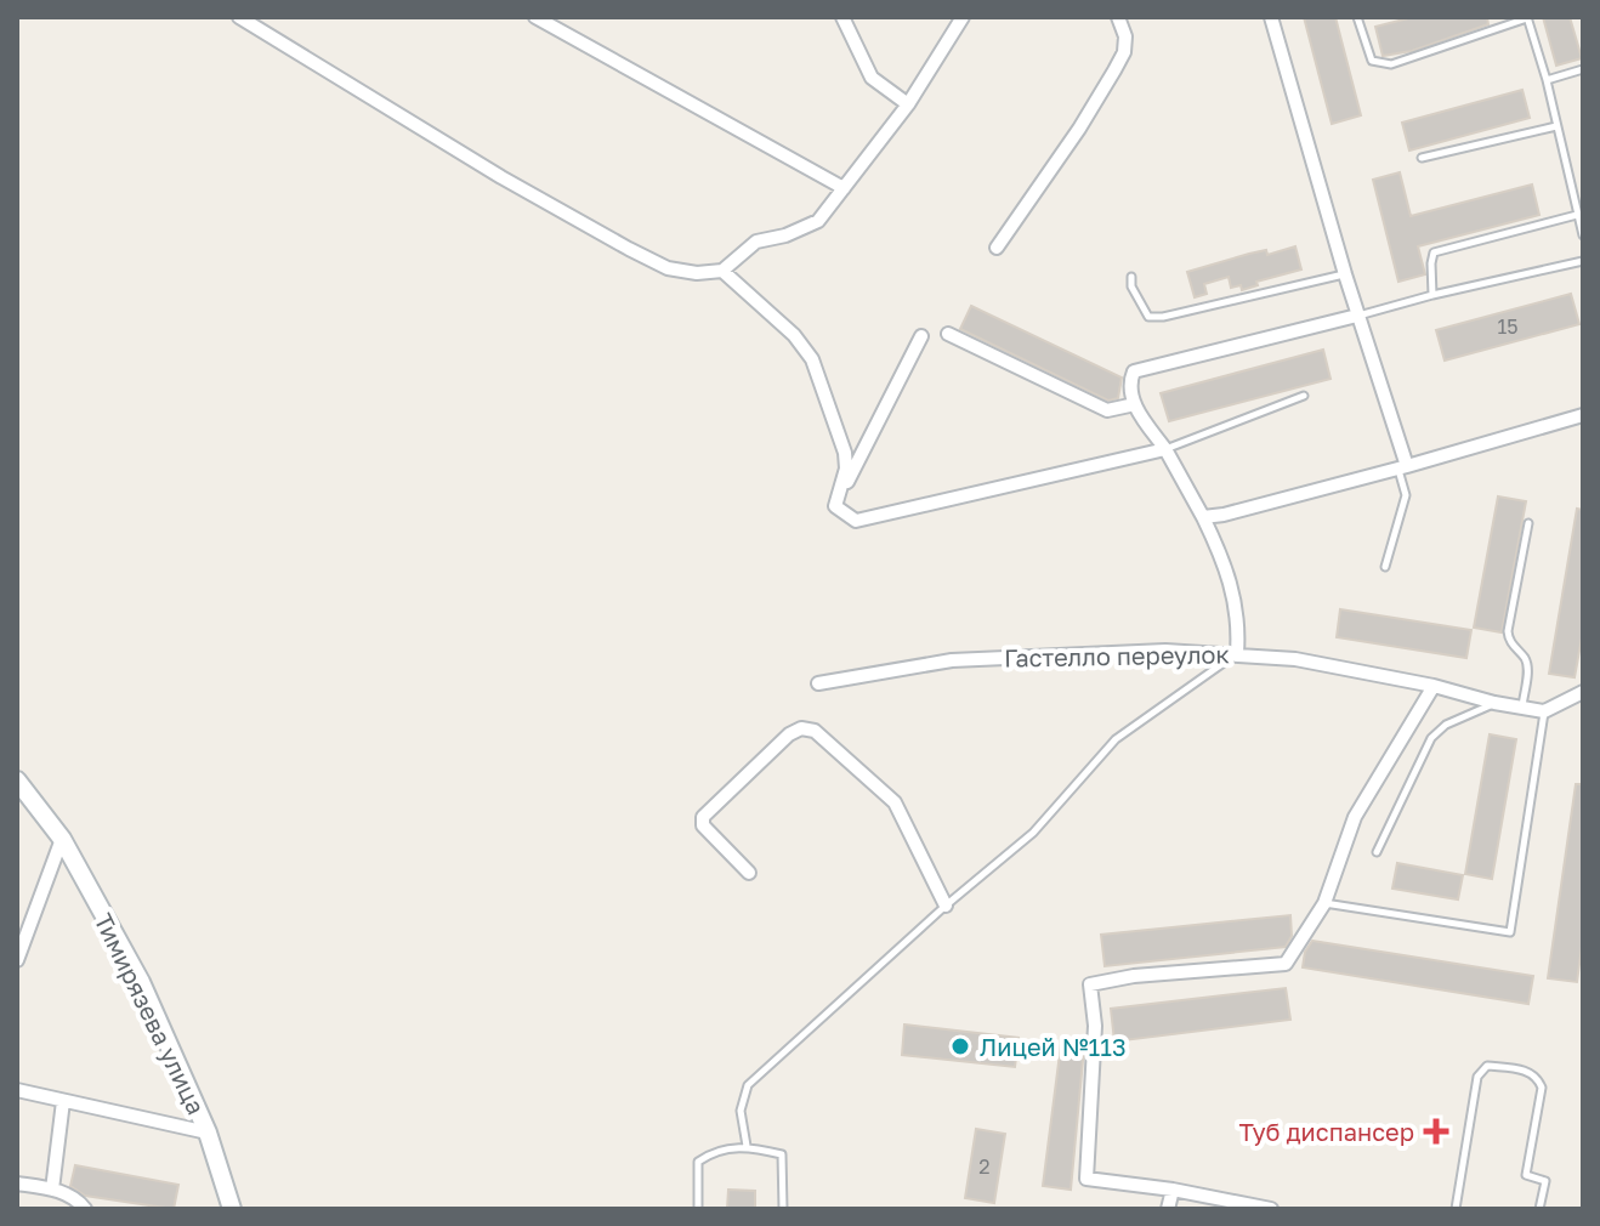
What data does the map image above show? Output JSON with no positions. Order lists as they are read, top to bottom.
{
  "streets": {
    "street": ["Гастелло переулок", "Тимирязева улица"]
  },
  "places": {
    "other": ["Лицей №113"],
    "health": ["Туб диспансер"]
  },
  "house_numbers": ["15", "2"]
}
